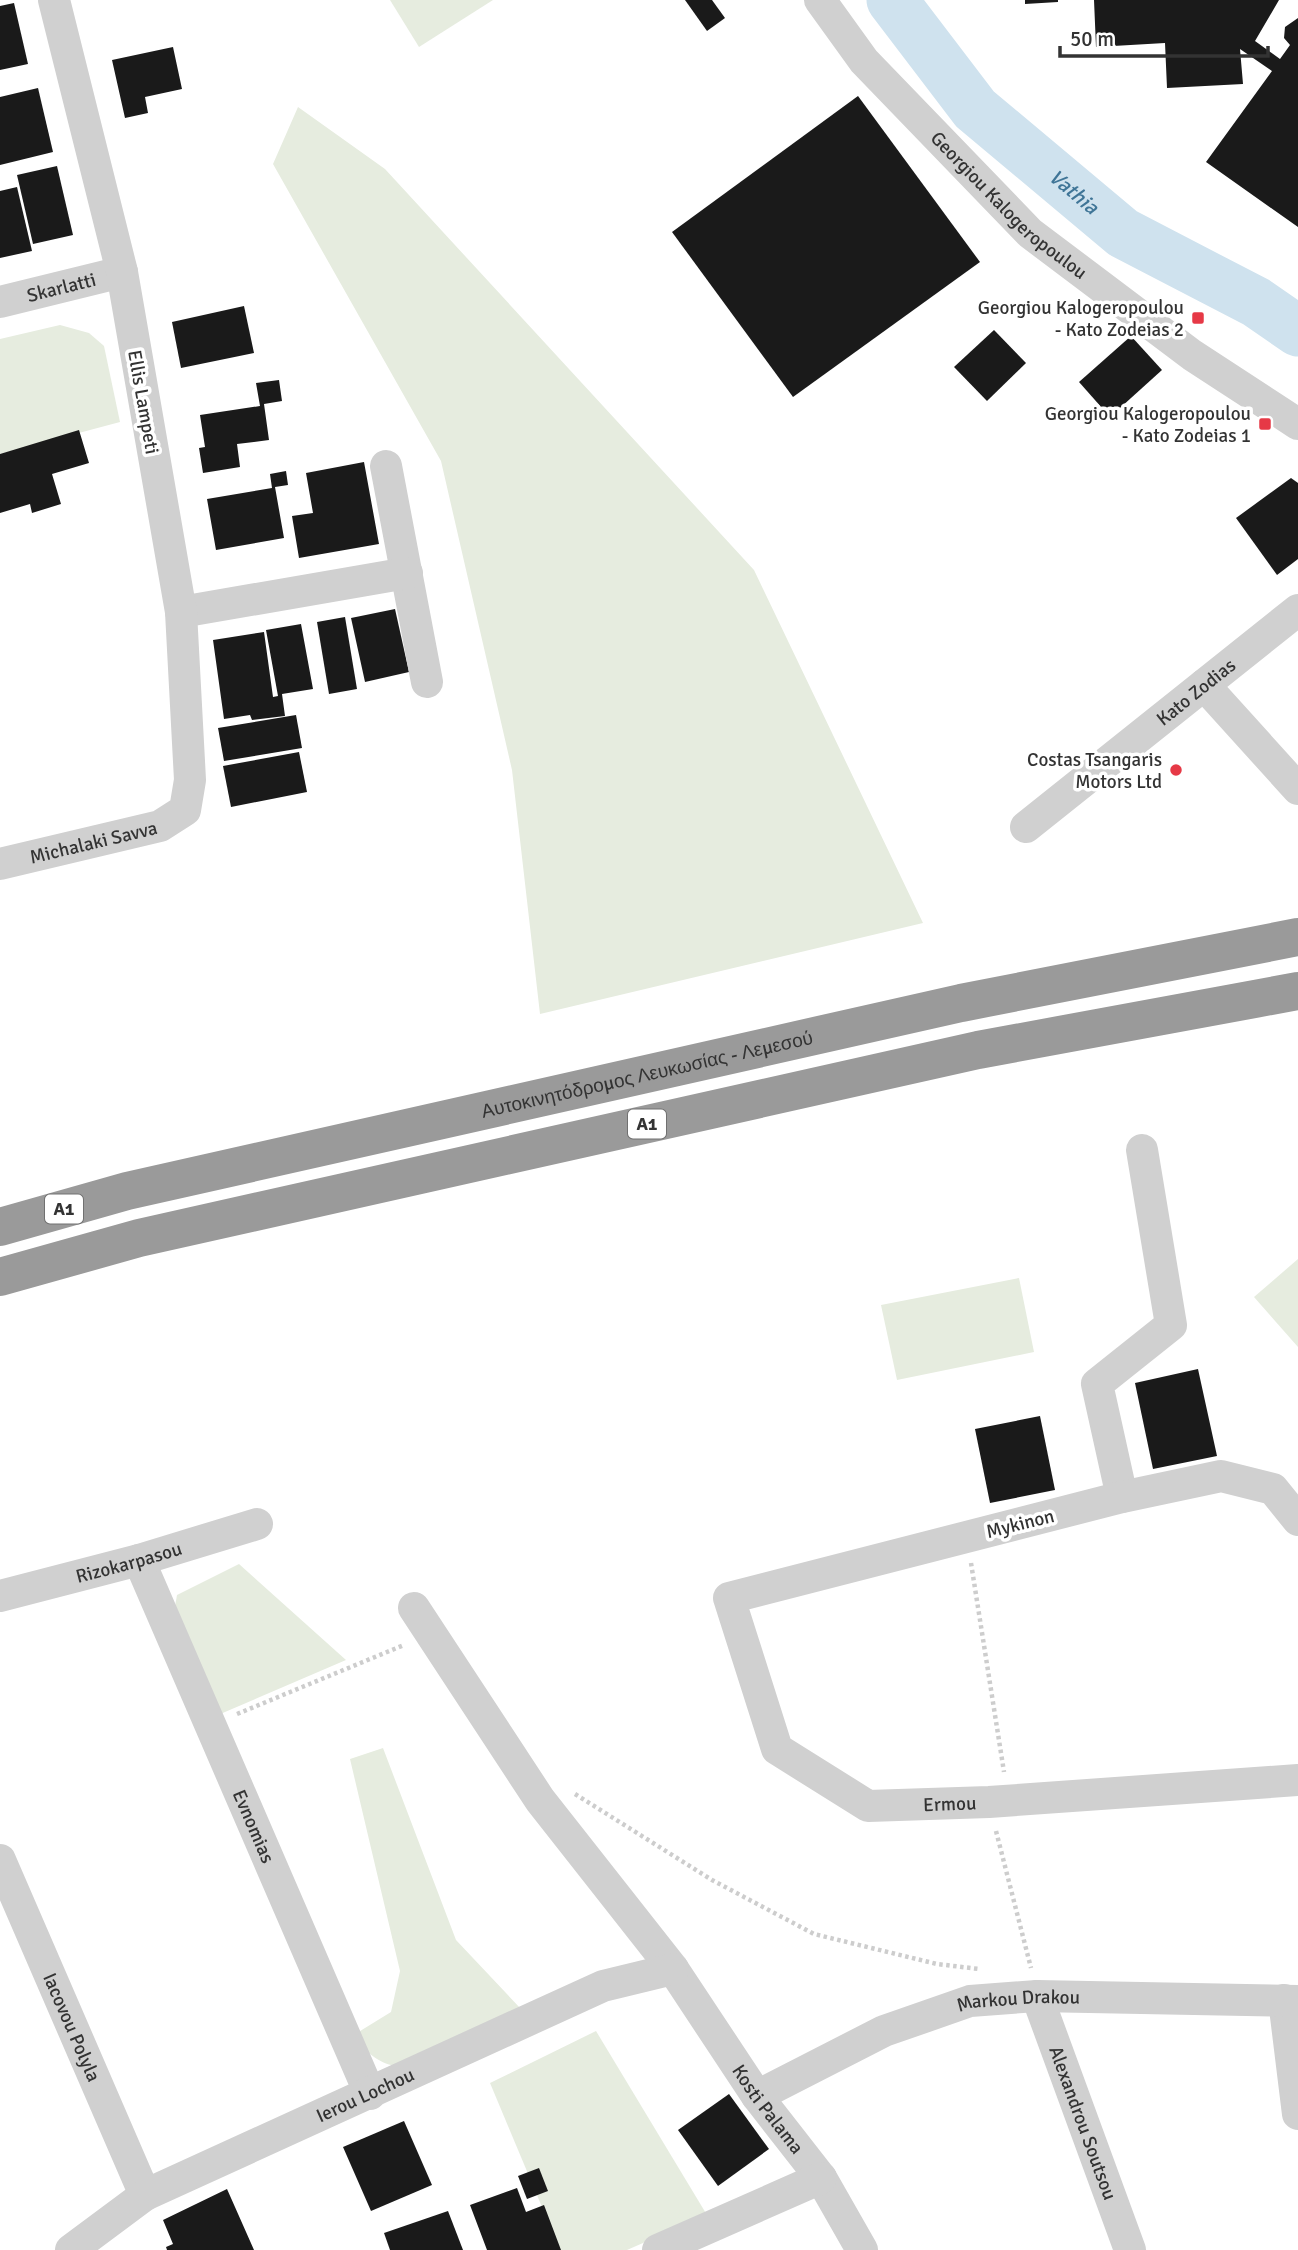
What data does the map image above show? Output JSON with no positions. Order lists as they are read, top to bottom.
{
  "streets": {
    "highway": ["Αυτοκινητόδρομος Λευκωσίας - Λεμεσού", "A1"],
    "street": [
      "Georgiou Kalogeropoulou",
      "Skarlatti",
      "Ellis Lampeti",
      "Kato Zodias",
      "Michalaki Savva",
      "Mykinon",
      "Rizokarpasou",
      "Ermou",
      "Evnomias",
      "Markou Drakou",
      "Iacovou Polyla",
      "Ierou Lochou",
      "Kosti Palama",
      "Alexandrou Soutsou"
    ]
  },
  "crossings": [
    ["Skarlatti", "Ellis Lampeti"],
    ["Ellis Lampeti", "Michalaki Savva"],
    ["Mykinon", "Ermou"],
    ["Rizokarpasou", "Evnomias"],
    ["Evnomias", "Ierou Lochou"],
    ["Markou Drakou", "Kosti Palama"],
    ["Markou Drakou", "Alexandrou Soutsou"],
    ["Iacovou Polyla", "Ierou Lochou"],
    ["Ierou Lochou", "Kosti Palama"]
  ],
  "water": ["Vathia"],
  "places": {
    "transit": ["Georgiou Kalogeropoulou - Kato Zodeias 2", "Georgiou Kalogeropoulou - Kato Zodeias 1"],
    "other": ["Costas Tsangaris Motors Ltd"]
  },
  "scale_bar": "50 m"
}
